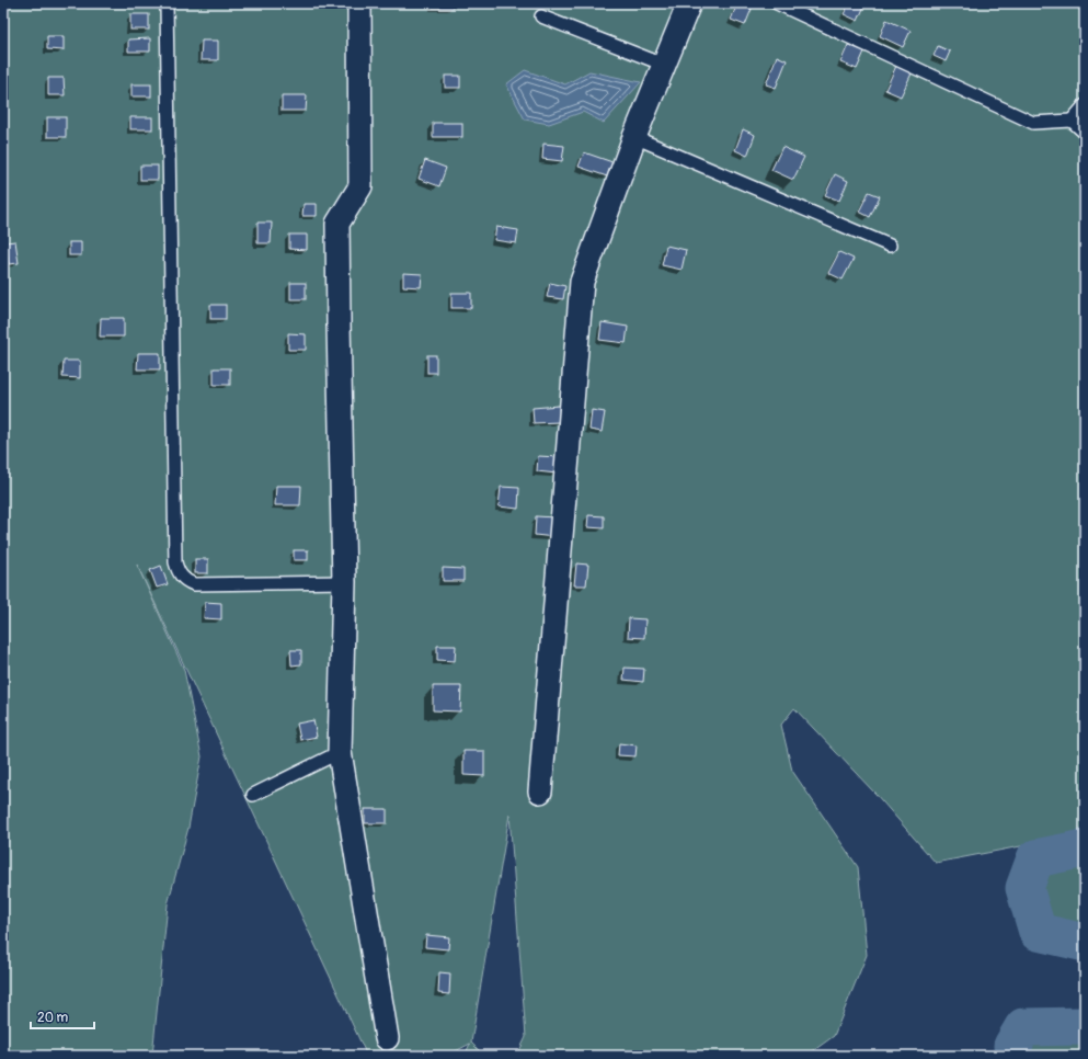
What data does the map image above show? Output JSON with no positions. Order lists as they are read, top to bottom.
{
  "scale_bar": "20 m"
}
